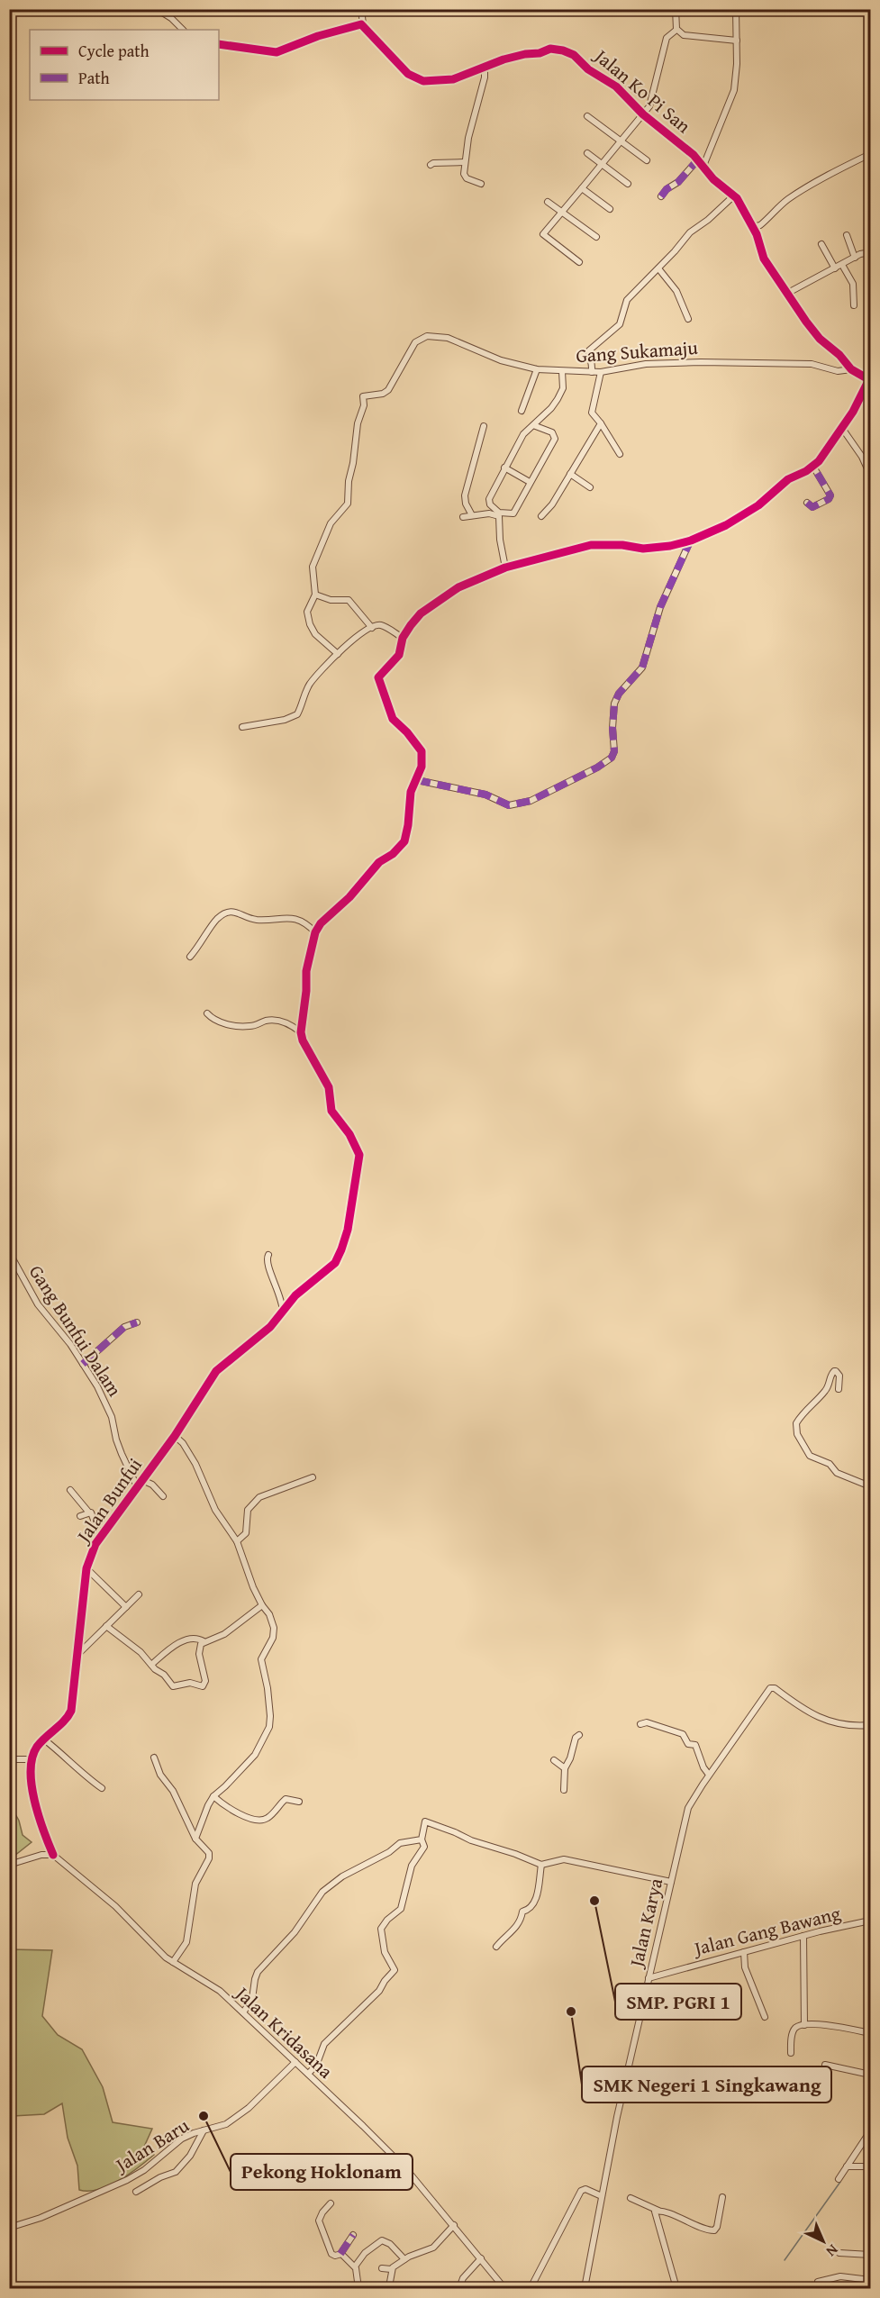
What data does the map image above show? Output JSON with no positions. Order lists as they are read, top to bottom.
{
  "streets": {
    "street": [
      "Jalan Ko Pi San",
      "Gang Sukamaju",
      "Gang Bunfui Dalam",
      "Jalan Bunfui",
      "Jalan Karya",
      "Jalan Gang Bawang",
      "Jalan Kridasana",
      "Jalan Baru"
    ]
  },
  "crossings": [
    ["Jalan Ko Pi San", "Gang Sukamaju"],
    ["Gang Bunfui Dalam", "Jalan Bunfui"],
    ["Jalan Karya", "Jalan Gang Bawang"],
    ["Jalan Kridasana", "Jalan Baru"]
  ],
  "places": ["SMP. PGRI 1", "SMK Negeri 1 Singkawang", "Pekong Hoklonam"],
  "legend": ["Cycle path", "Path"],
  "north": "bottom right"
}
